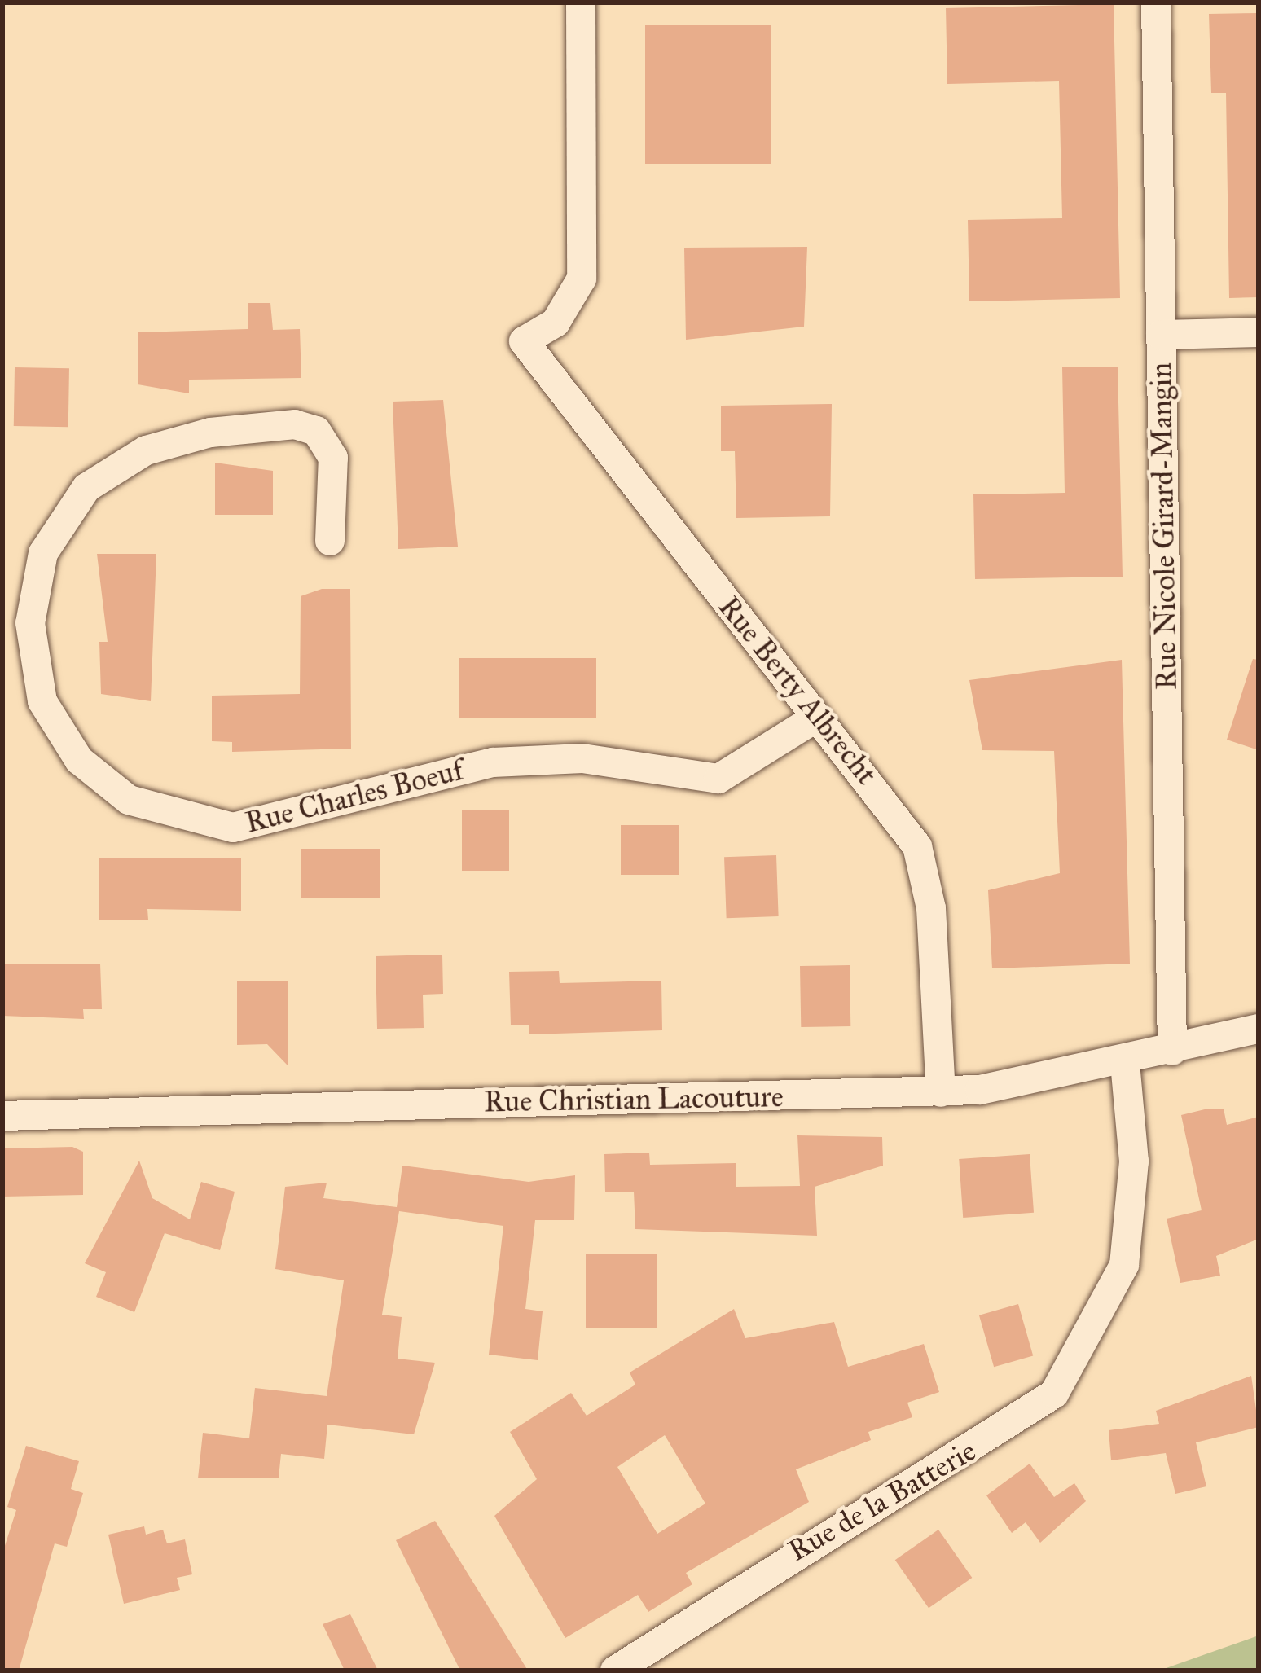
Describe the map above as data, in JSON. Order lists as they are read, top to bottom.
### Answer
{
  "streets": {
    "street": [
      "Rue Nicole Girard-Mangin",
      "Rue Berty Albrecht",
      "Rue Charles Boeuf",
      "Rue Christian Lacouture",
      "Rue de la Batterie"
    ]
  },
  "crossings": [
    ["Rue Nicole Girard-Mangin", "Rue Christian Lacouture"],
    ["Rue Berty Albrecht", "Rue Charles Boeuf"],
    ["Rue Berty Albrecht", "Rue Christian Lacouture"],
    ["Rue Christian Lacouture", "Rue de la Batterie"]
  ]
}
